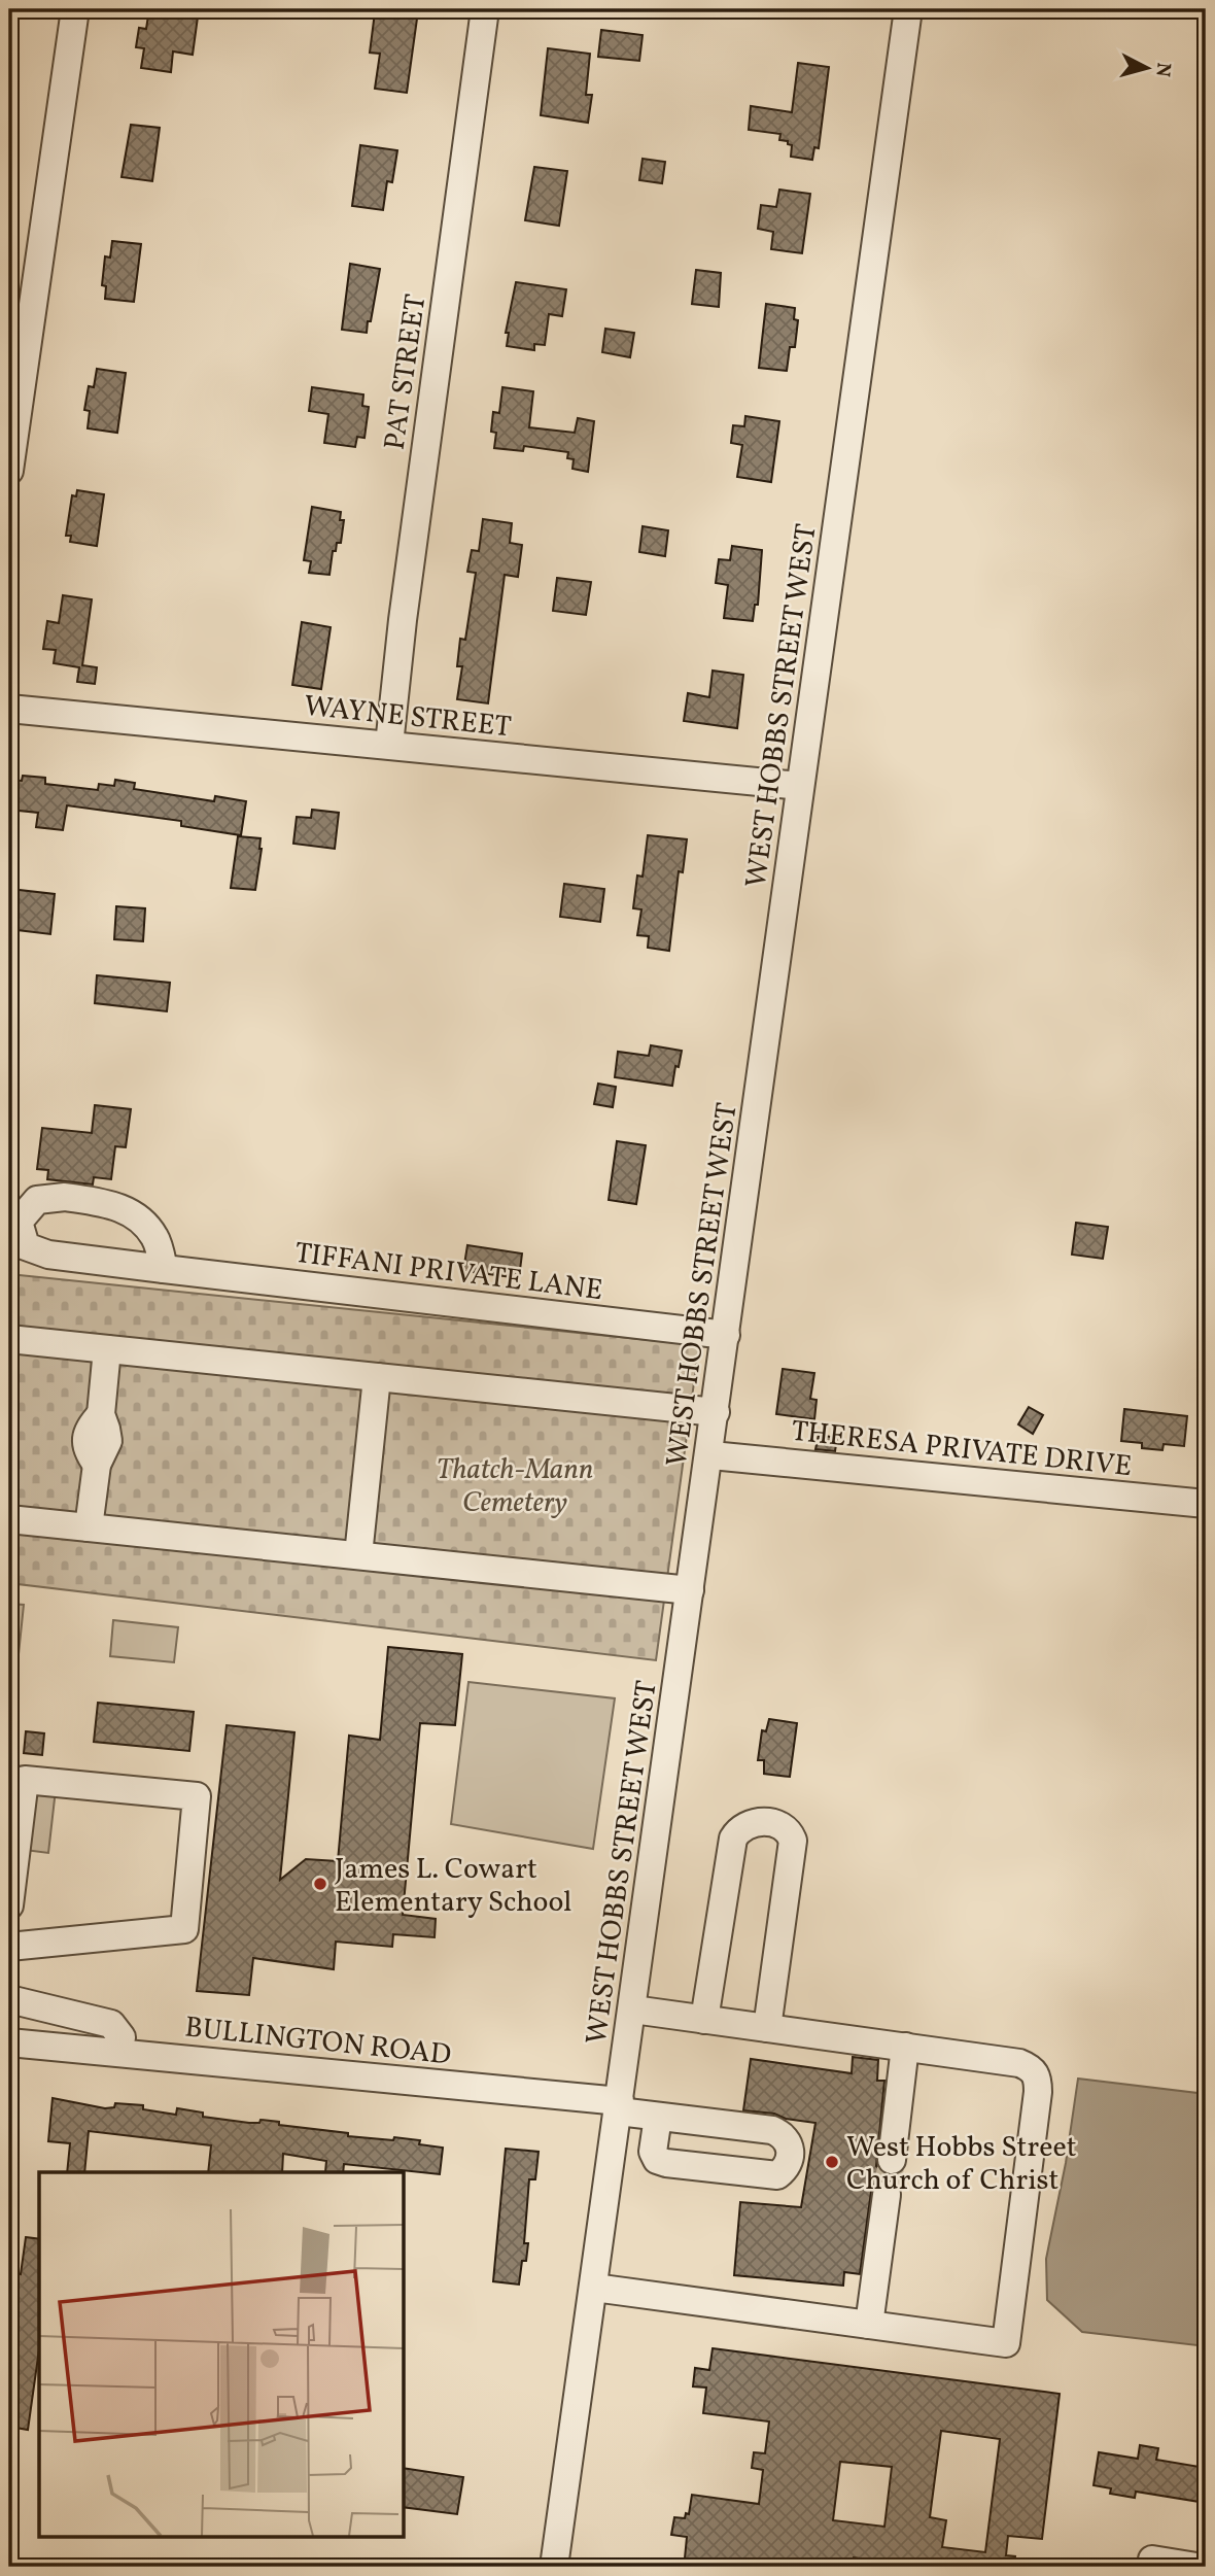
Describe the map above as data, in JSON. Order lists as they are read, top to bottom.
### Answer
{
  "streets": {
    "street": [
      "PAT STREET",
      "WEST HOBBS STREET WEST",
      "WAYNE STREET",
      "TIFFANI PRIVATE LANE",
      "THERESA PRIVATE DRIVE",
      "BULLINGTON ROAD"
    ]
  },
  "crossings": [
    ["PAT STREET", "WAYNE STREET"],
    ["WEST HOBBS STREET WEST", "WAYNE STREET"],
    ["WEST HOBBS STREET WEST", "TIFFANI PRIVATE LANE"],
    ["WEST HOBBS STREET WEST", "THERESA PRIVATE DRIVE"],
    ["WEST HOBBS STREET WEST", "BULLINGTON ROAD"]
  ],
  "parks": ["Thatch-Mann Cemetery"],
  "places": ["James L. Cowart Elementary School", "West Hobbs Street Church of Christ"],
  "north": "right"
}
